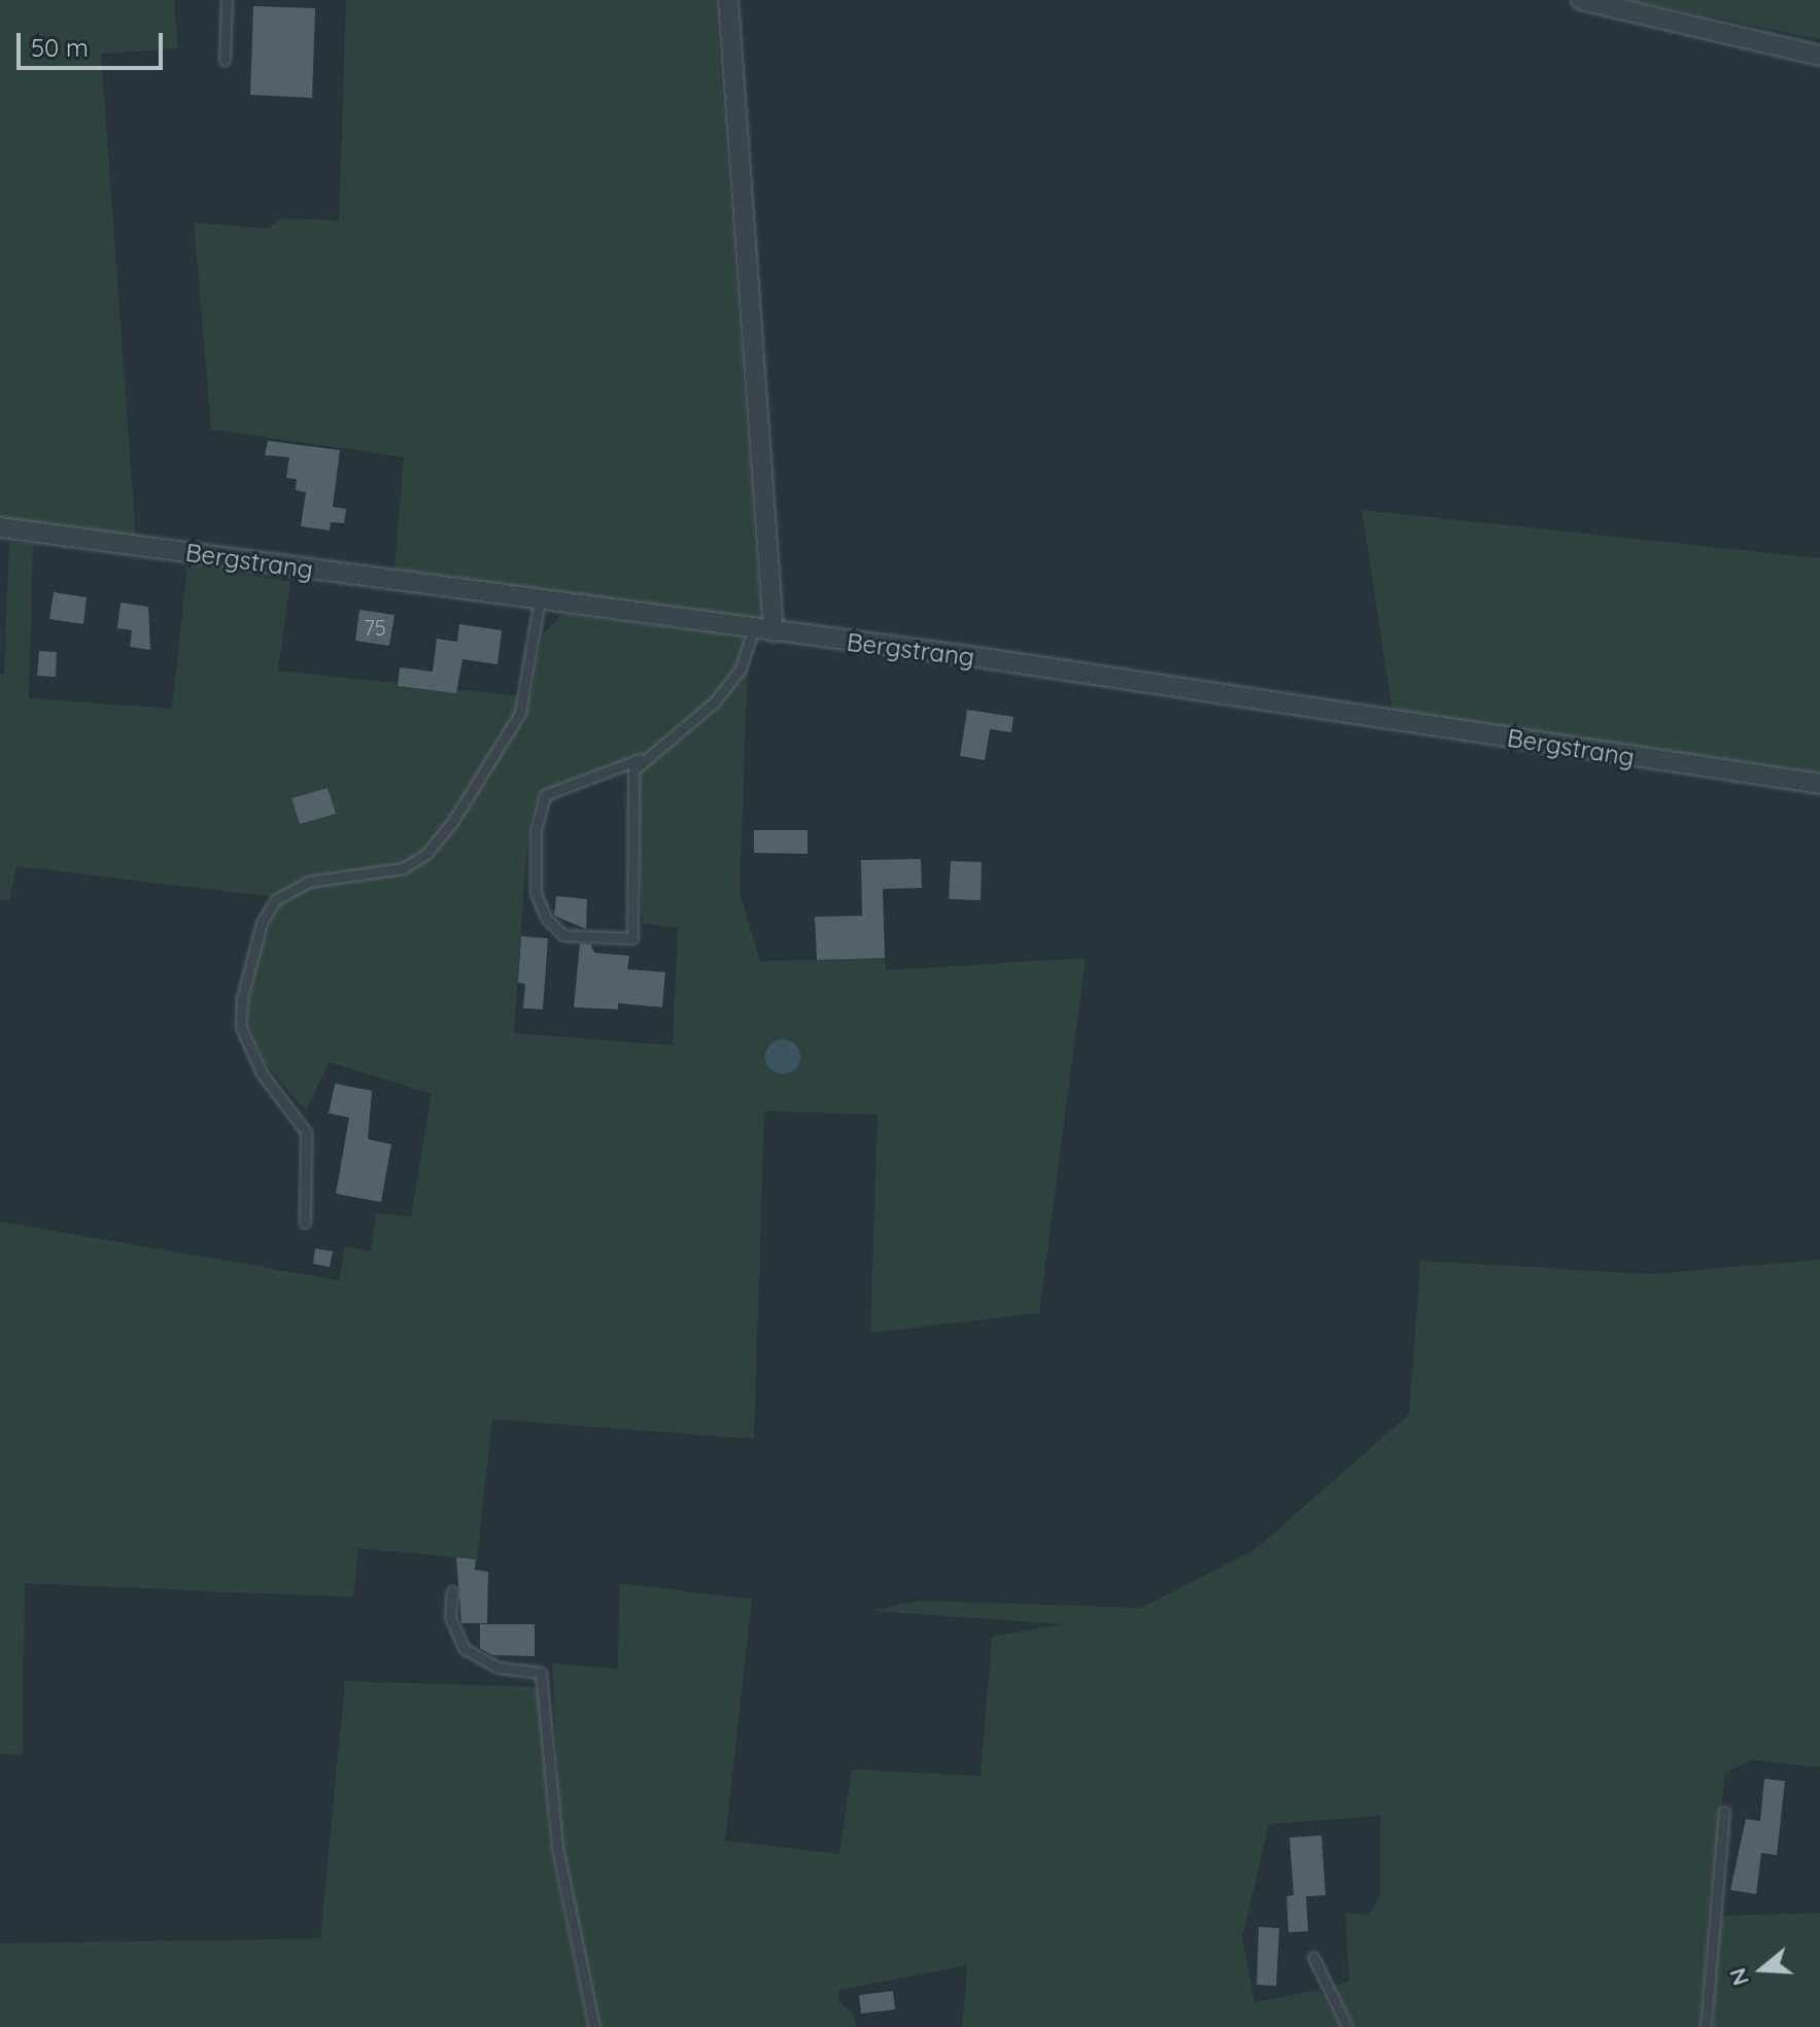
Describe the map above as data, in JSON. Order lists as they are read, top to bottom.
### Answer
{
  "streets": {
    "street": ["Bergstrang"]
  },
  "house_numbers": ["75"],
  "scale_bar": "50 m",
  "north": "left"
}
